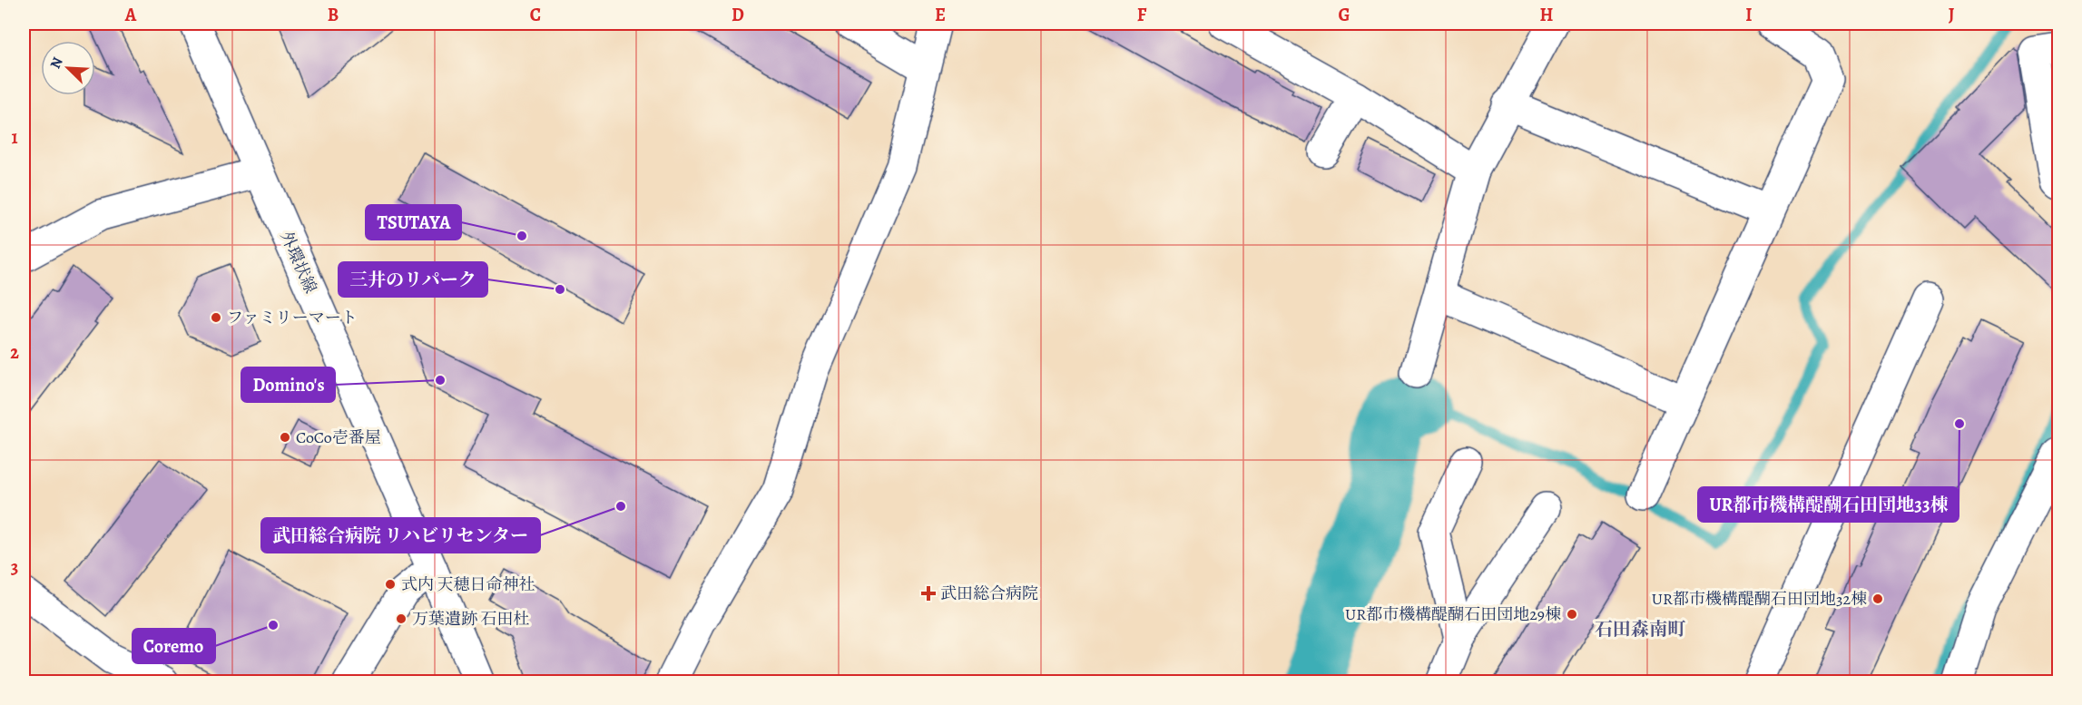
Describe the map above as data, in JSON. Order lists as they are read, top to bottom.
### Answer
{
  "streets": {
    "street": ["外環状線"]
  },
  "districts": ["石田森南町"],
  "places": {
    "other": [
      "TSUTAYA",
      "三井のリパーク",
      "ファミリーマート",
      "Domino's",
      "UR都市機構醍醐石田団地33棟",
      "CoCo壱番屋",
      "武田総合病院 リハビリセンター",
      "式内 天穂日命神社",
      "UR都市機構醍醐石田団地32棟",
      "UR都市機構醍醐石田団地29棟",
      "万葉遺跡 石田杜",
      "Coremo"
    ],
    "health": ["武田総合病院"]
  },
  "north": "top left",
  "grid": {
    "columns": [
      "A",
      "B",
      "C",
      "D",
      "E",
      "F",
      "G",
      "H",
      "I",
      "J"
    ],
    "rows": ["1", "2", "3"]
  }
}
